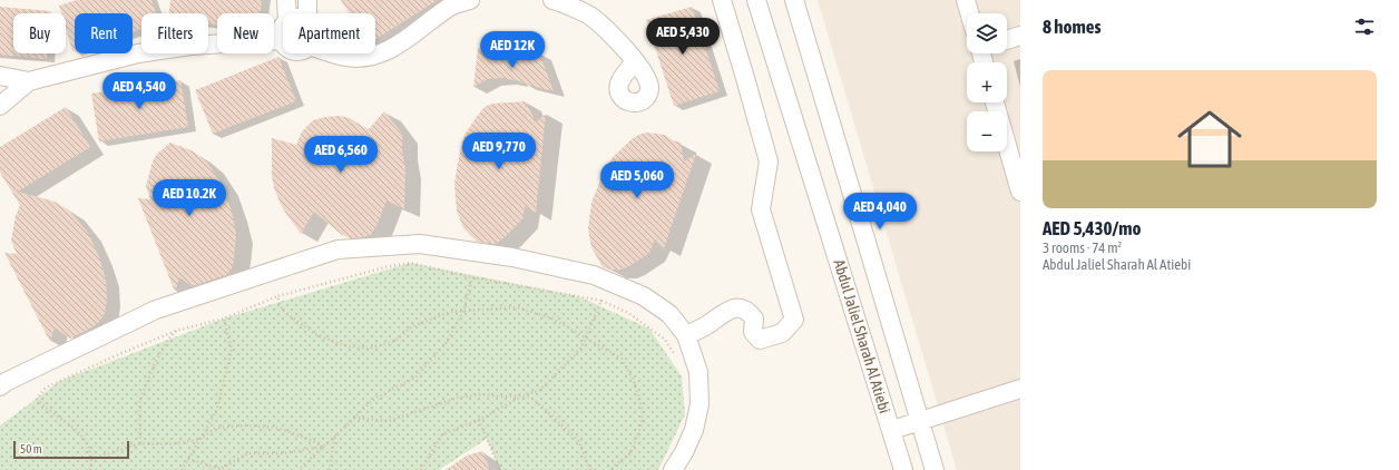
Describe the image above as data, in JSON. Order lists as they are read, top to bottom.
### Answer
{
  "streets": {
    "street": ["Abdul Jaliel Sharah Al Atiebi"]
  },
  "scale_bar": "50 m",
  "page": {
    "heading": "8 homes",
    "map_buttons": ["+", "−"],
    "chip": [
      "Buy",
      "Rent",
      "Filters",
      "New",
      "Apartment"
    ],
    "price": [
      "AED 5,430",
      "AED 12K",
      "AED 4,540",
      "AED 9,770",
      "AED 6,560",
      "AED 5,060",
      "AED 10.2K",
      "AED 4,040"
    ],
    "list": [
      {
        "name": "AED 5,430/mo",
        "note": "3 rooms · 74 m² · Abdul Jaliel Sharah Al Atiebi"
      }
    ],
    "scale": "50 m"
  }
}
